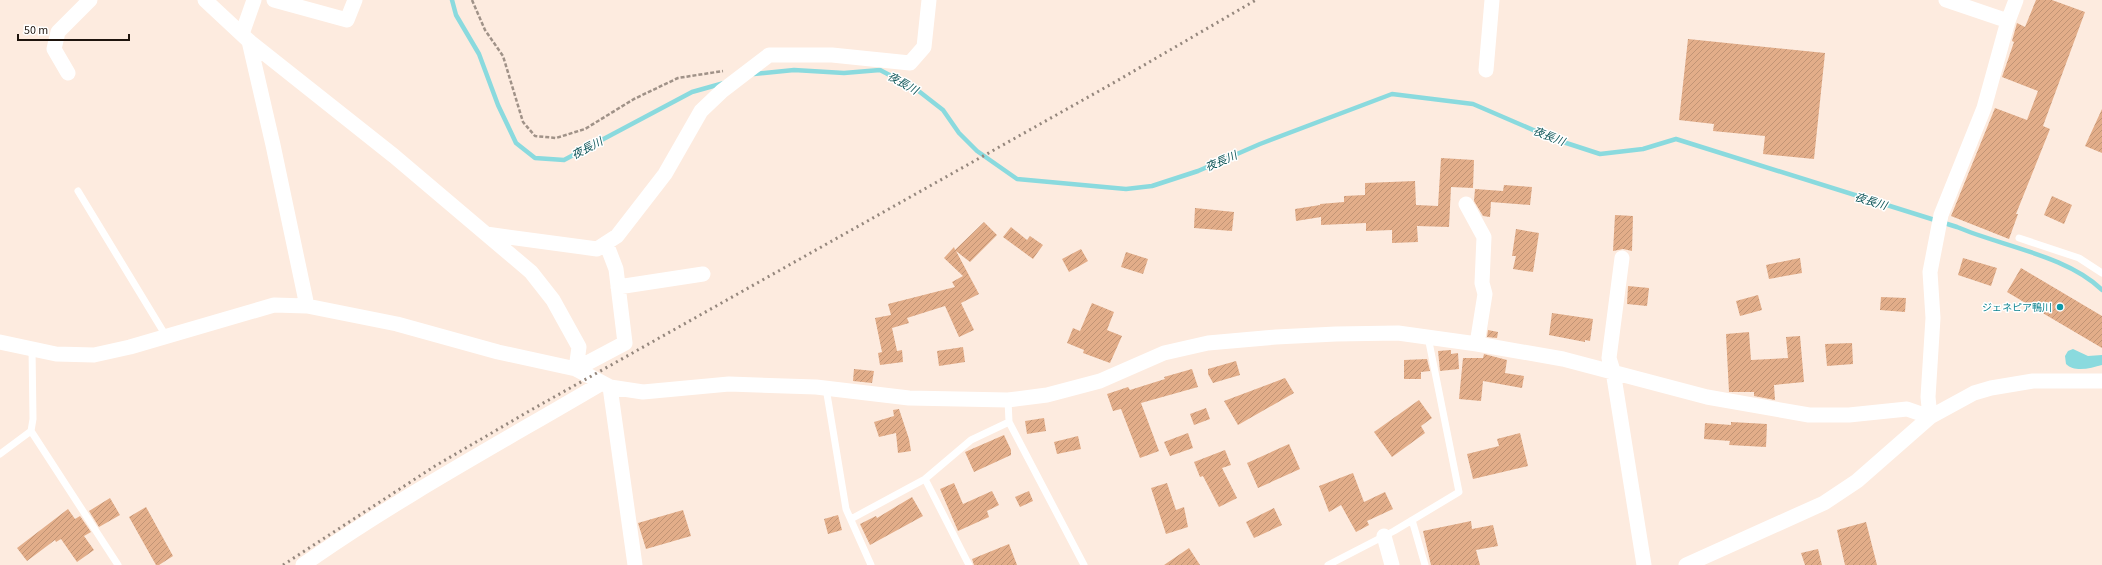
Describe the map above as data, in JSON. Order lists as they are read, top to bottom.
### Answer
{
  "water": ["夜長川"],
  "places": ["ジェネピア鴨川"],
  "scale_bar": "50 m"
}
